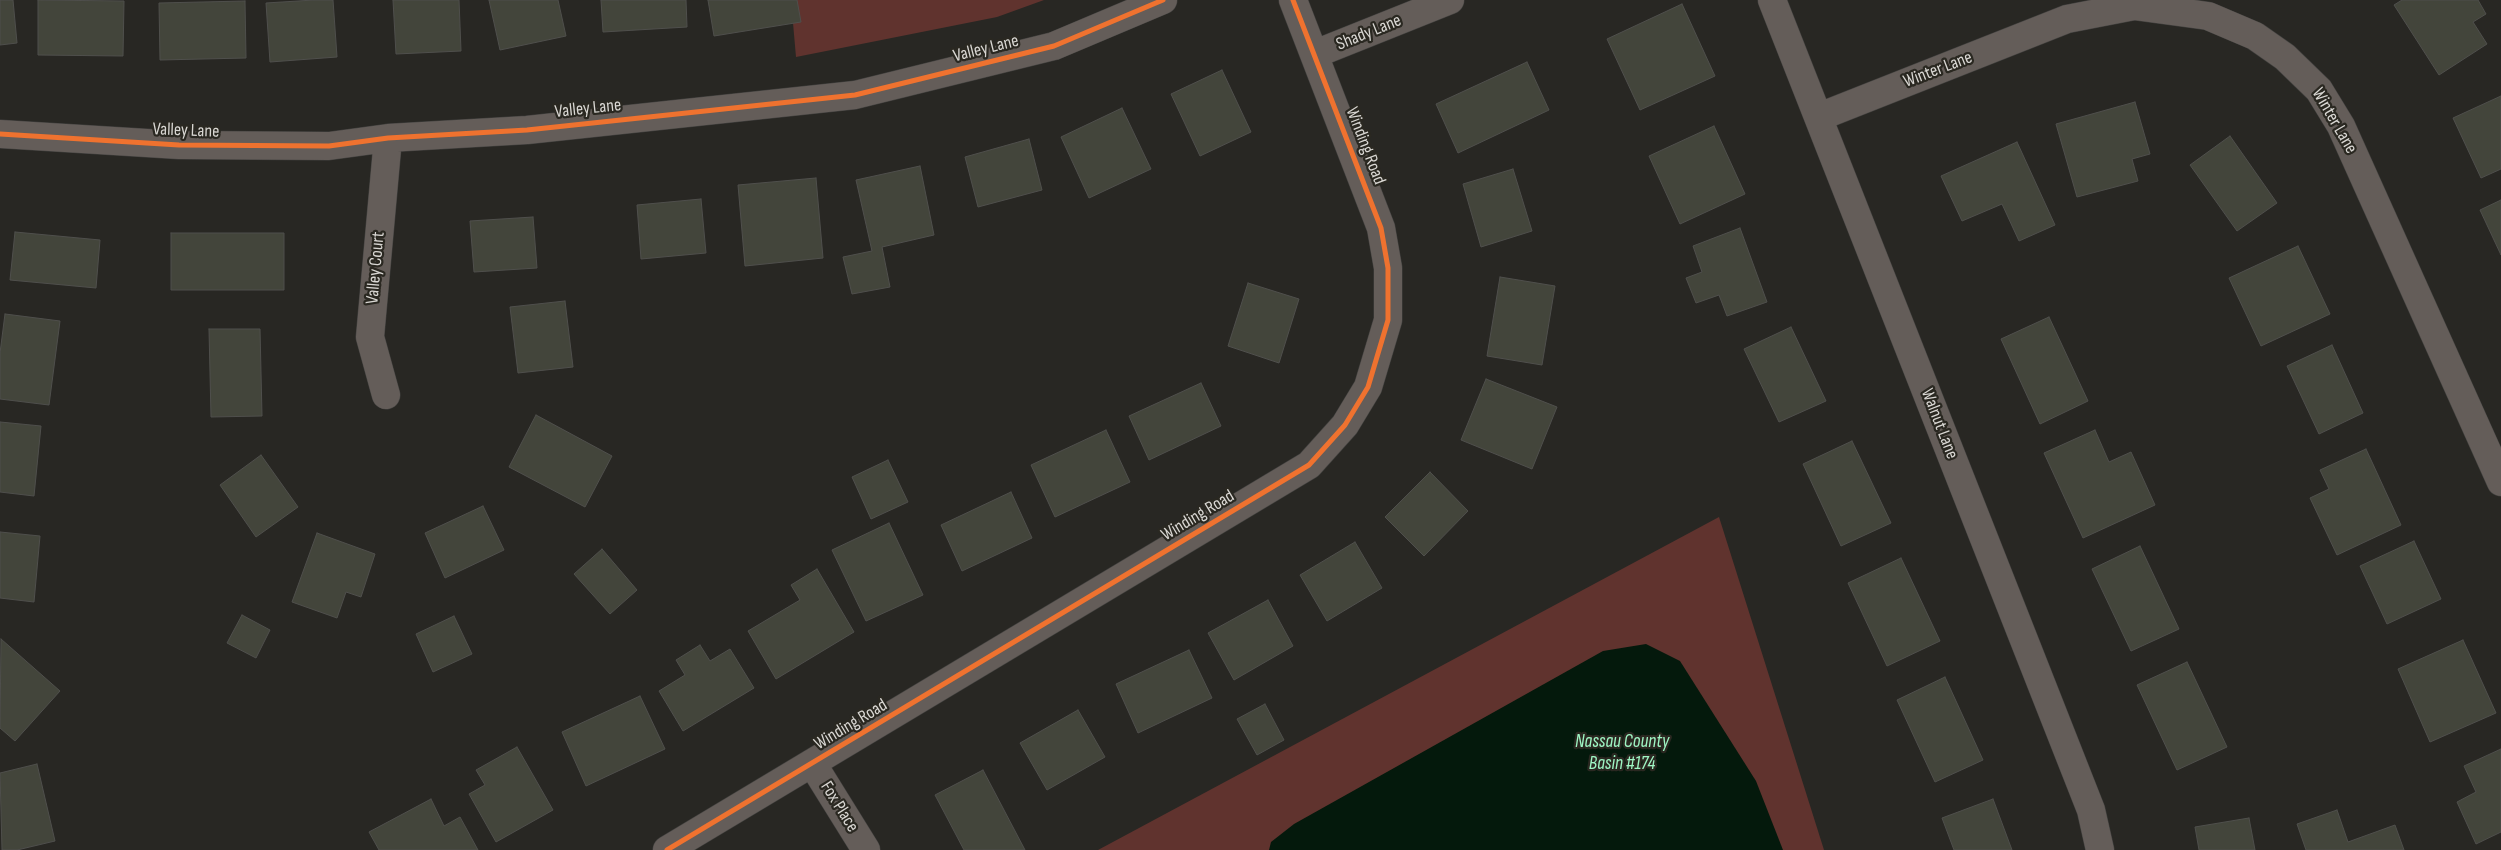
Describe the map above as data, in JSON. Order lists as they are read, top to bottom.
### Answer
{
  "streets": {
    "street": [
      "Shady Lane",
      "Valley Lane",
      "Winter Lane",
      "Winding Road",
      "Valley Court",
      "Walnut Lane",
      "Fox Place"
    ]
  },
  "crossings": [
    ["Shady Lane", "Winding Road"],
    ["Valley Lane", "Valley Court"],
    ["Winter Lane", "Walnut Lane"],
    ["Winding Road", "Fox Place"]
  ],
  "water": ["Nassau County Basin #174"]
}
